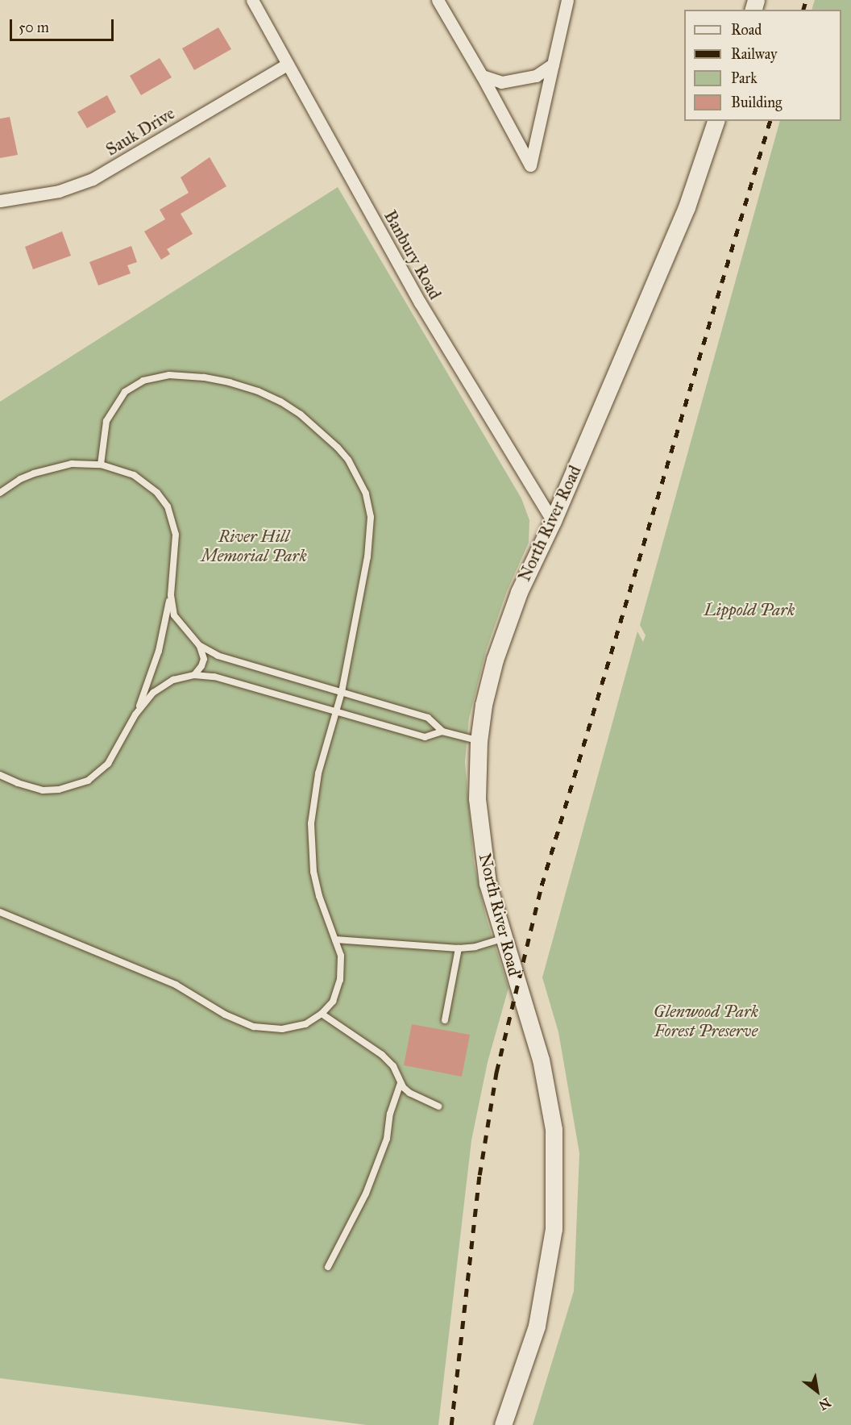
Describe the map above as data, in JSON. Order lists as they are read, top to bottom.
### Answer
{
  "streets": {
    "main road": ["North River Road"],
    "street": ["Sauk Drive", "Banbury Road"]
  },
  "crossings": [
    ["Sauk Drive", "Banbury Road"],
    ["Banbury Road", "North River Road"]
  ],
  "parks": ["River Hill Memorial Park", "Lippold Park", "Glenwood Park Forest Preserve"],
  "legend": [
    "Road",
    "Railway",
    "Park",
    "Building"
  ],
  "scale_bar": "50 m",
  "north": "bottom right"
}
